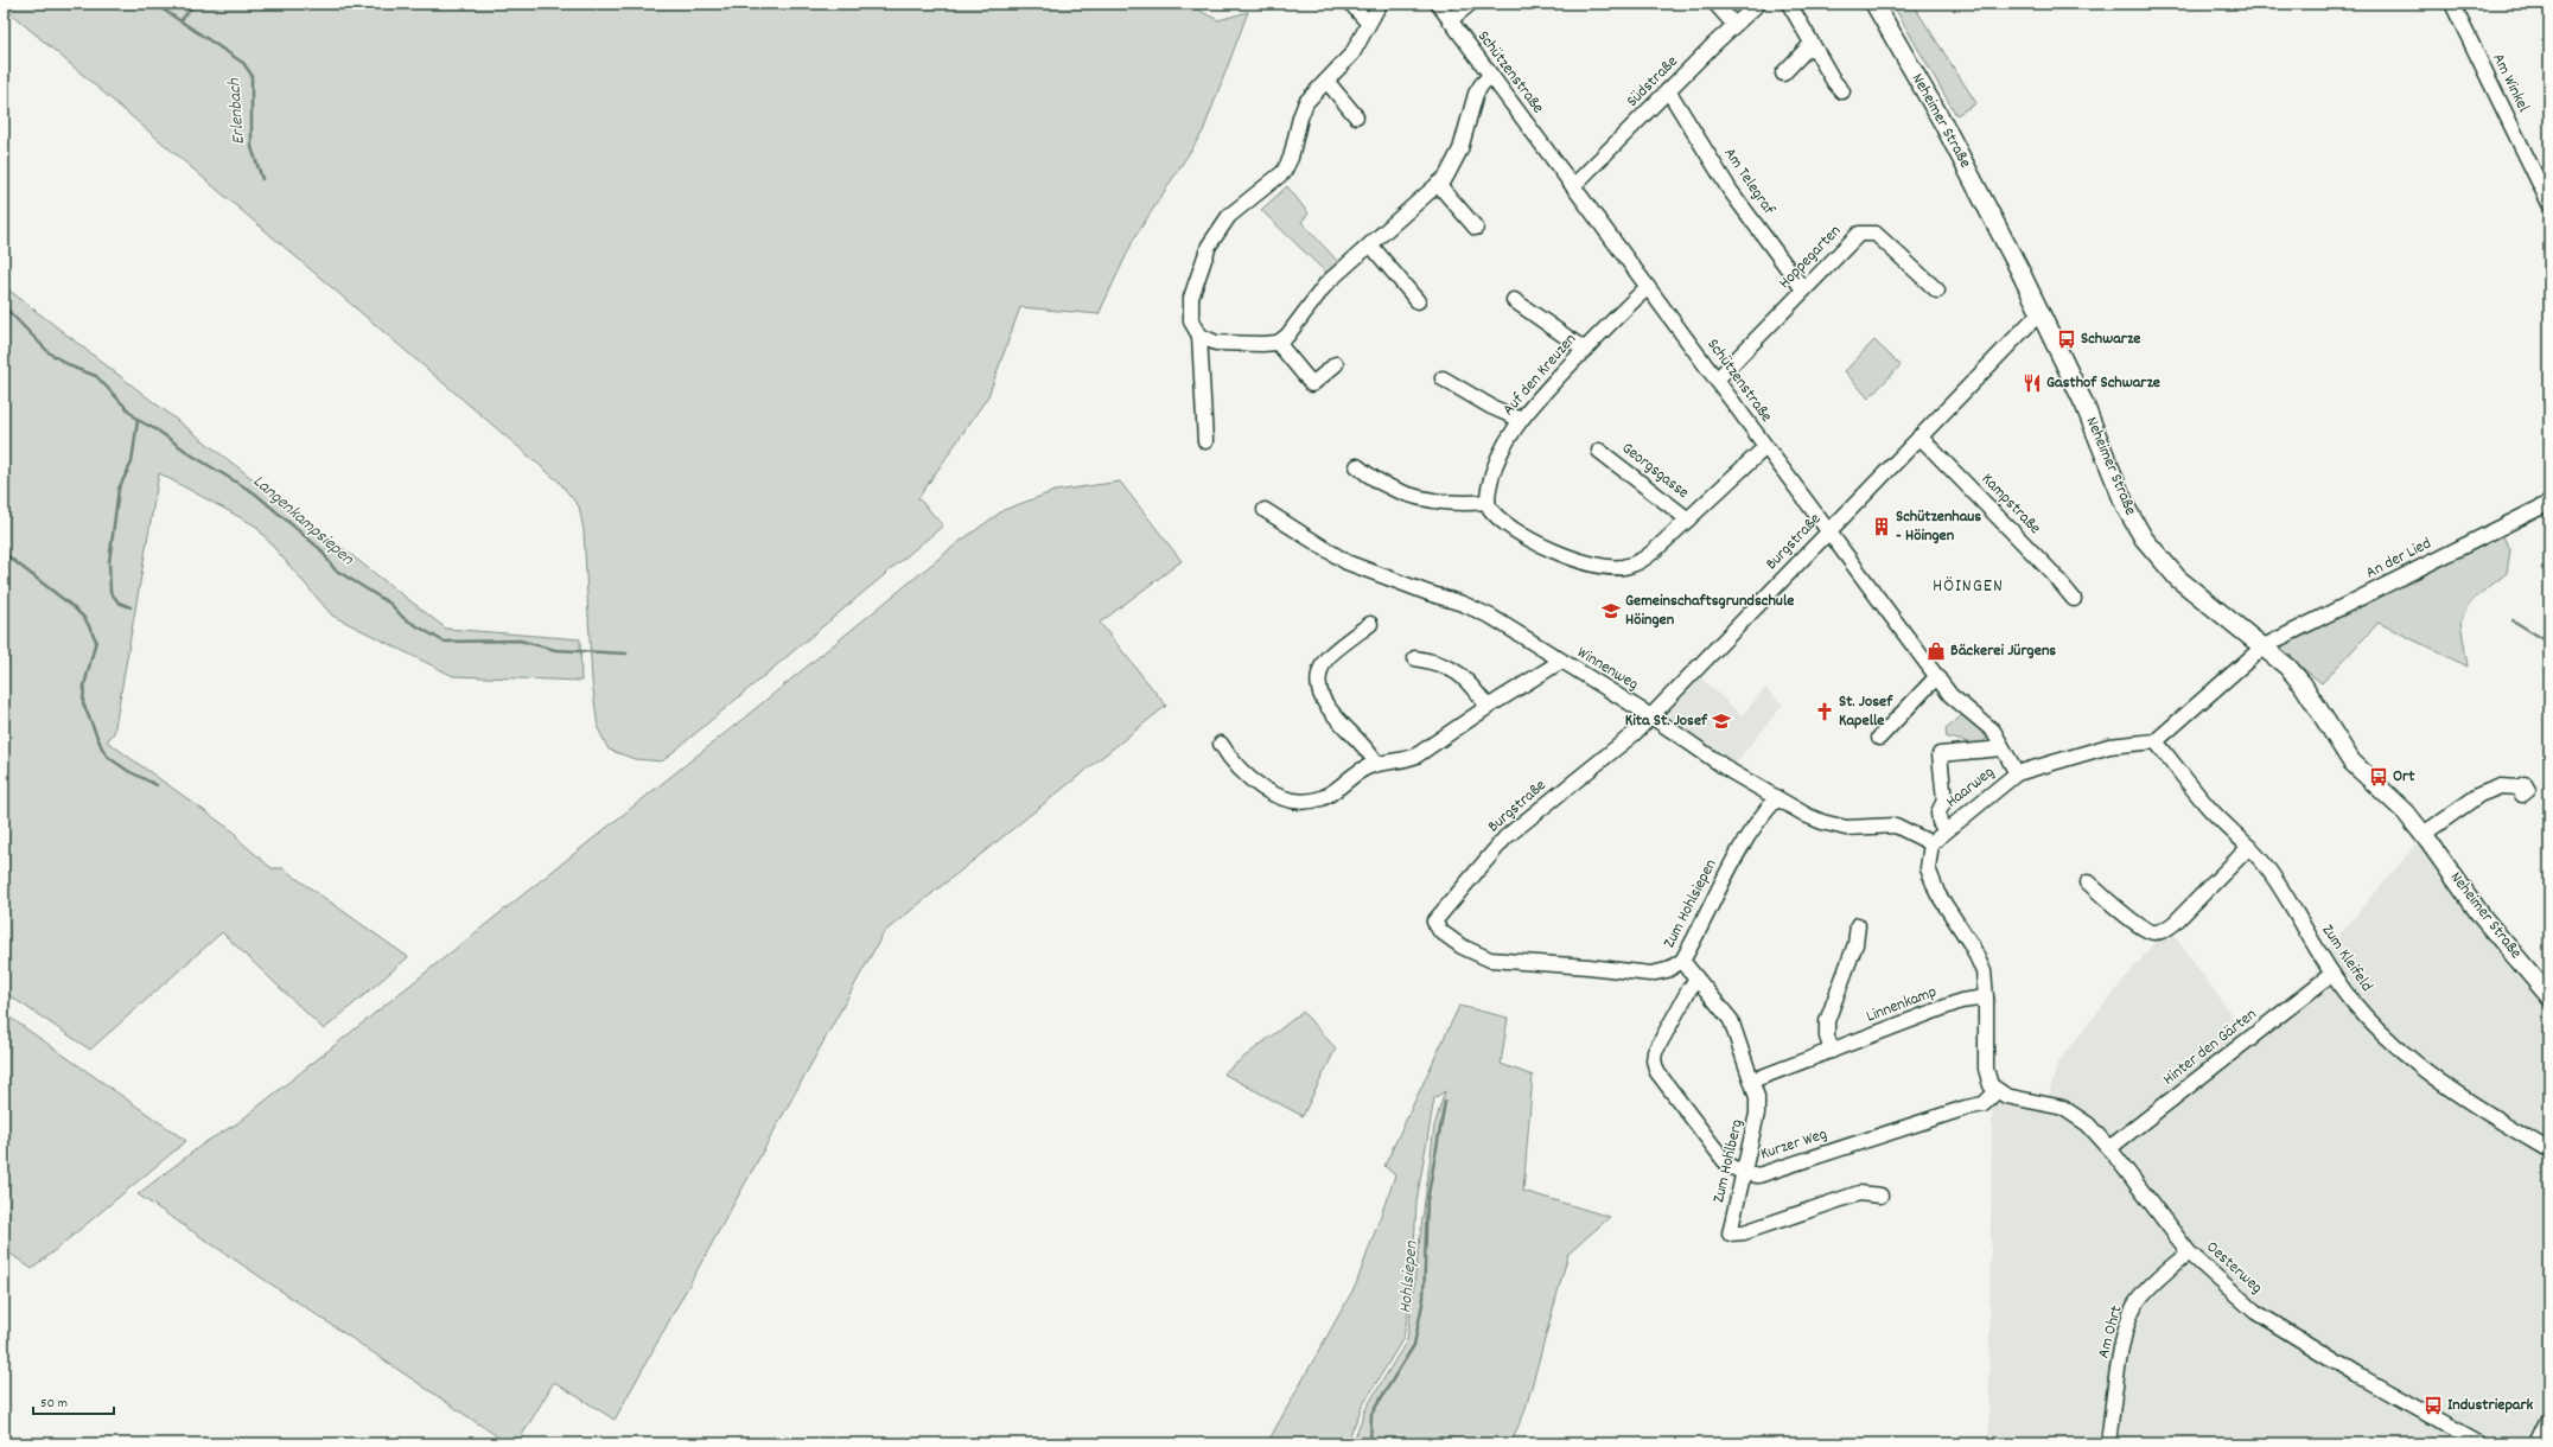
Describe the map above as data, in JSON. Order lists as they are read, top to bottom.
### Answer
{
  "streets": {
    "main road": ["Neheimer Straße"],
    "street": [
      "Schützenstraße",
      "Südstraße",
      "Am Winkel",
      "Am Telegraf",
      "Hoppegarten",
      "Auf den Kreuzen",
      "Georgsgasse",
      "Kampstraße",
      "Burgstraße",
      "An der Lied",
      "Winnenweg",
      "Haarweg",
      "Zum Hohlsiepen",
      "Zum Kleifeld",
      "Linnenkamp",
      "Hinter den Gärten",
      "Kurzer Weg",
      "Zum Hohlberg",
      "Oesterweg",
      "Am Ohrt"
    ]
  },
  "crossings": [
    ["Schützenstraße", "Südstraße"],
    ["Schützenstraße", "Hoppegarten"],
    ["Schützenstraße", "Auf den Kreuzen"],
    ["Schützenstraße", "Burgstraße"],
    ["Schützenstraße", "Haarweg"],
    ["Südstraße", "Am Telegraf"],
    ["Neheimer Straße", "Burgstraße"],
    ["Neheimer Straße", "An der Lied"],
    ["Am Telegraf", "Hoppegarten"],
    ["Kampstraße", "Burgstraße"],
    ["Burgstraße", "Winnenweg"],
    ["Burgstraße", "Zum Hohlsiepen"],
    ["Winnenweg", "Haarweg"],
    ["Winnenweg", "Zum Hohlsiepen"],
    ["Haarweg", "Zum Kleifeld"],
    ["Zum Hohlsiepen", "Zum Hohlberg"],
    ["Zum Kleifeld", "Hinter den Gärten"],
    ["Linnenkamp", "Zum Hohlberg"],
    ["Hinter den Gärten", "Oesterweg"],
    ["Kurzer Weg", "Zum Hohlberg"],
    ["Kurzer Weg", "Oesterweg"],
    ["Oesterweg", "Am Ohrt"]
  ],
  "districts": ["HÖINGEN"],
  "water": ["Erlenbach", "Langenkampsiepen", "Hohlsiepen"],
  "places": {
    "bus stop": ["Schwarze", "Ort", "Industriepark"],
    "restaurant": ["Gasthof Schwarze"],
    "building": ["Schützenhaus - Höingen"],
    "school or university": ["Gemeinschaftsgrundschule Höingen", "Kita St. Josef"],
    "shop": ["Bäckerei Jürgens"],
    "church": ["St. Josef Kapelle"]
  },
  "scale_bar": "50 m"
}
